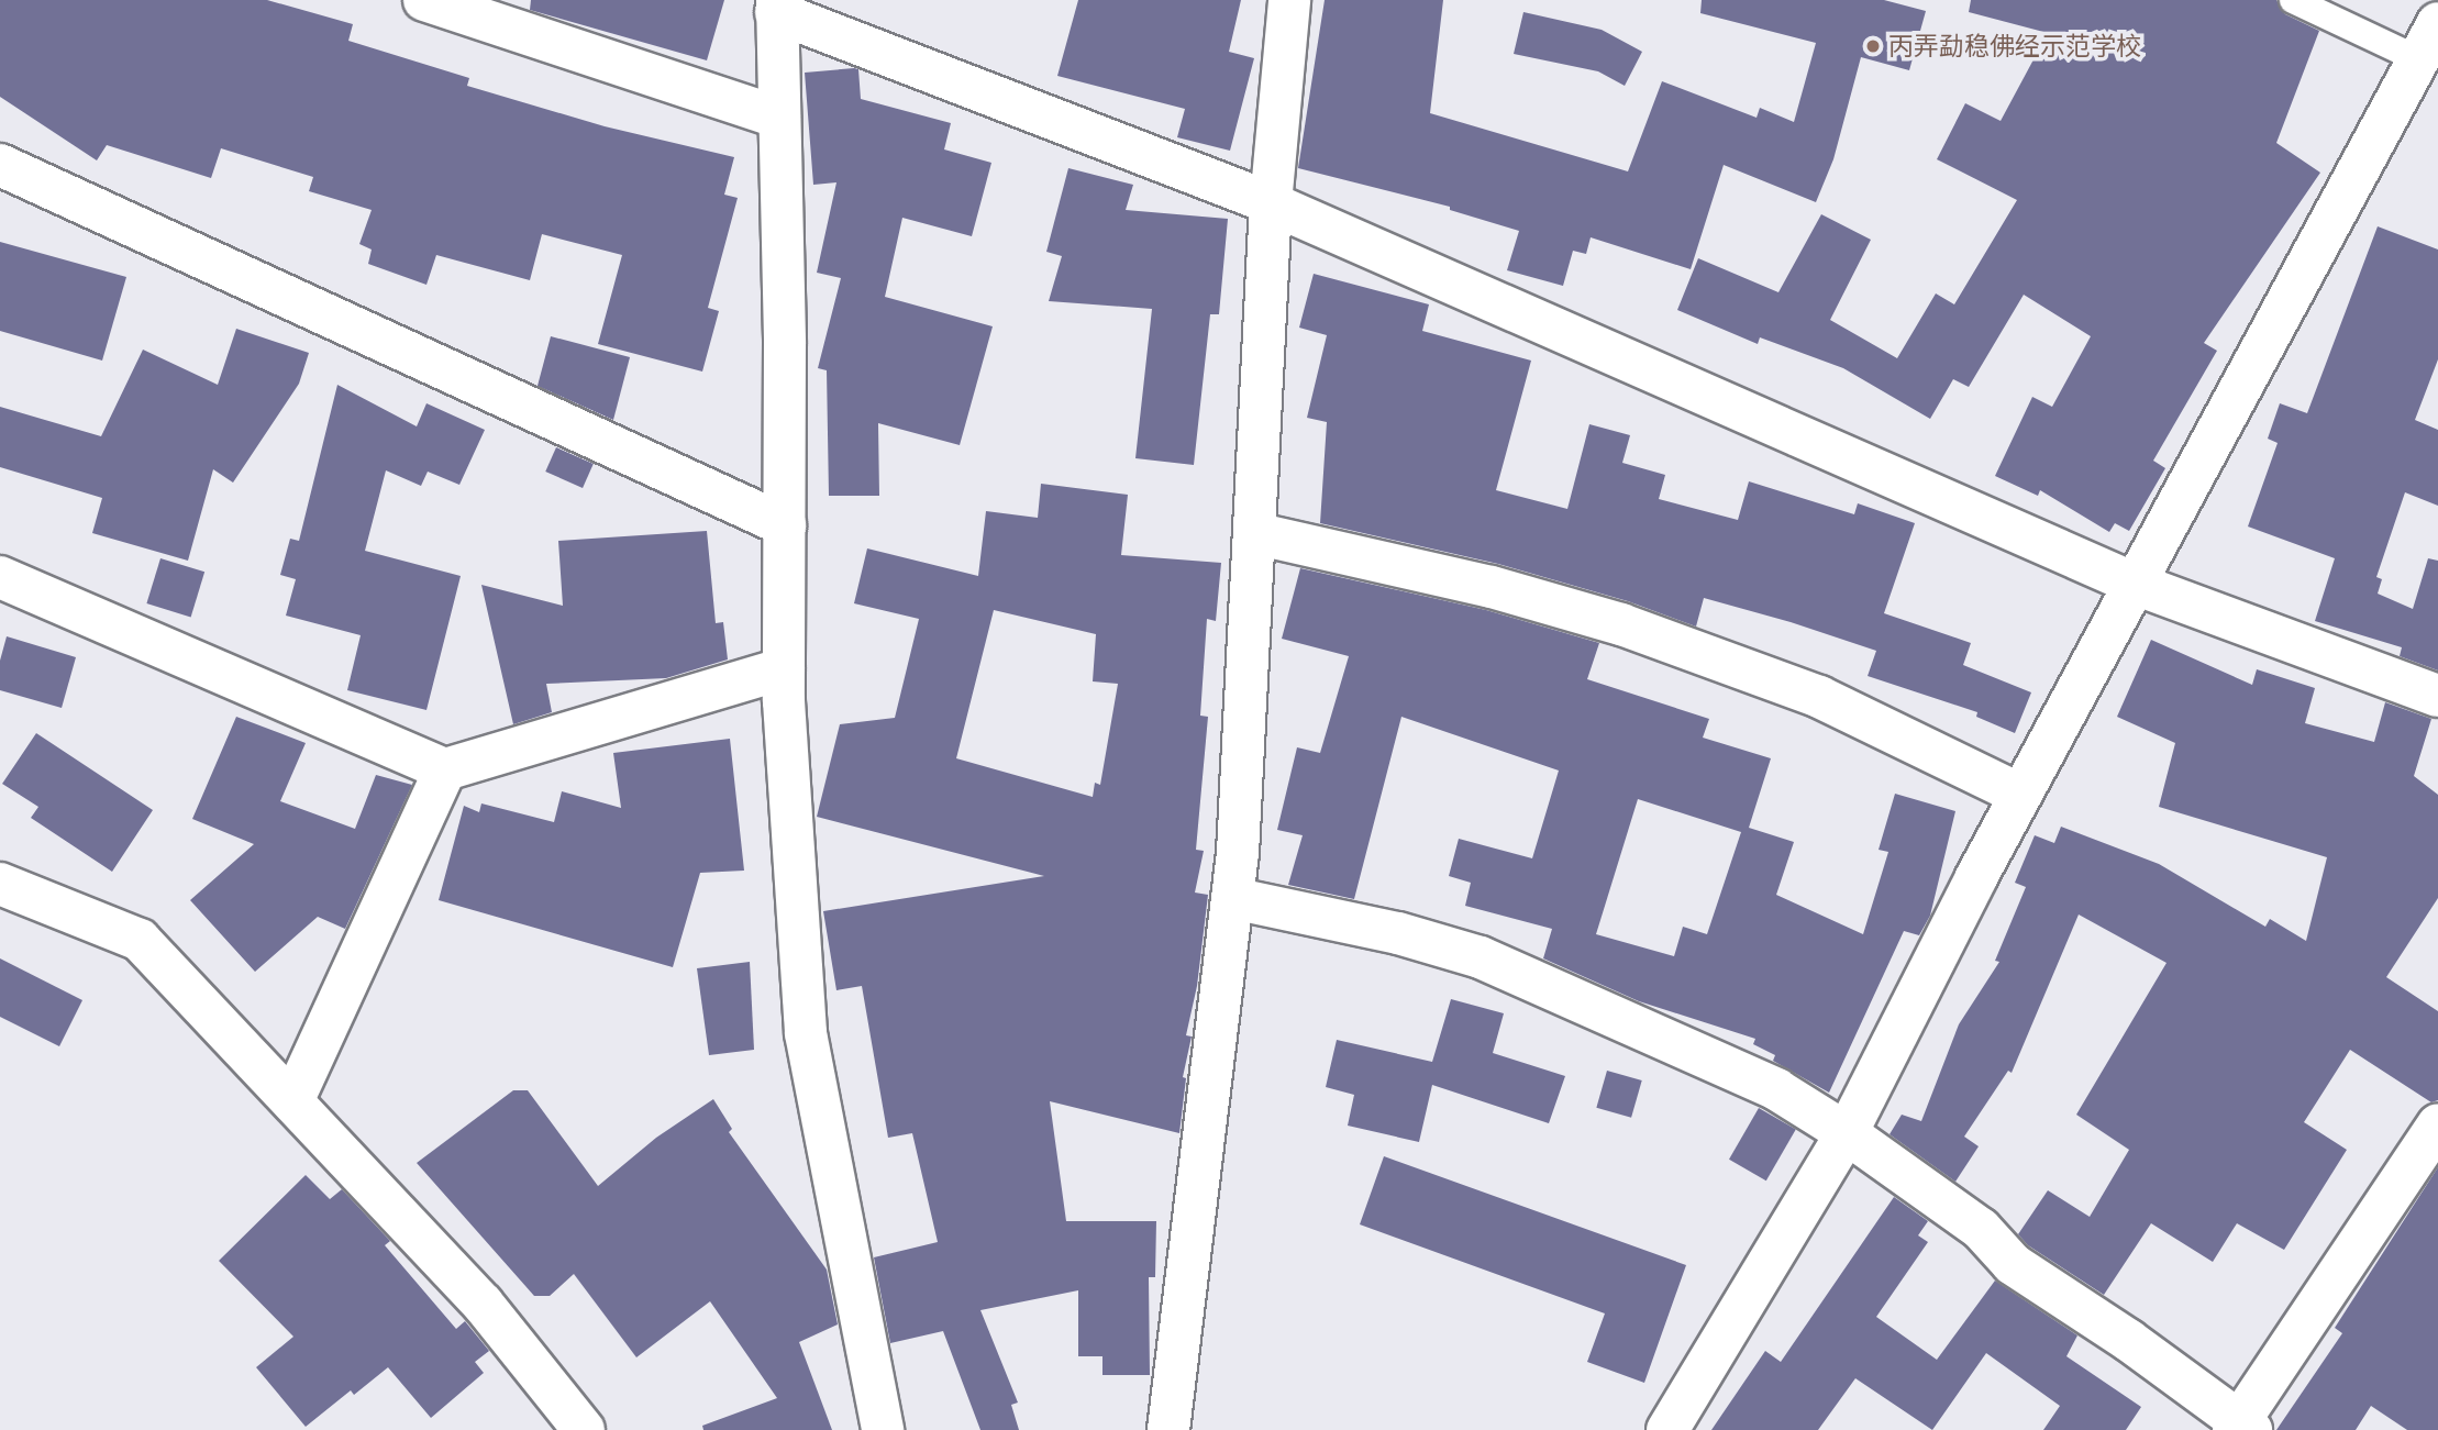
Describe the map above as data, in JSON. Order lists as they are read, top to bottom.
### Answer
{
  "places": ["丙弄勐稳佛经示范学校"]
}
